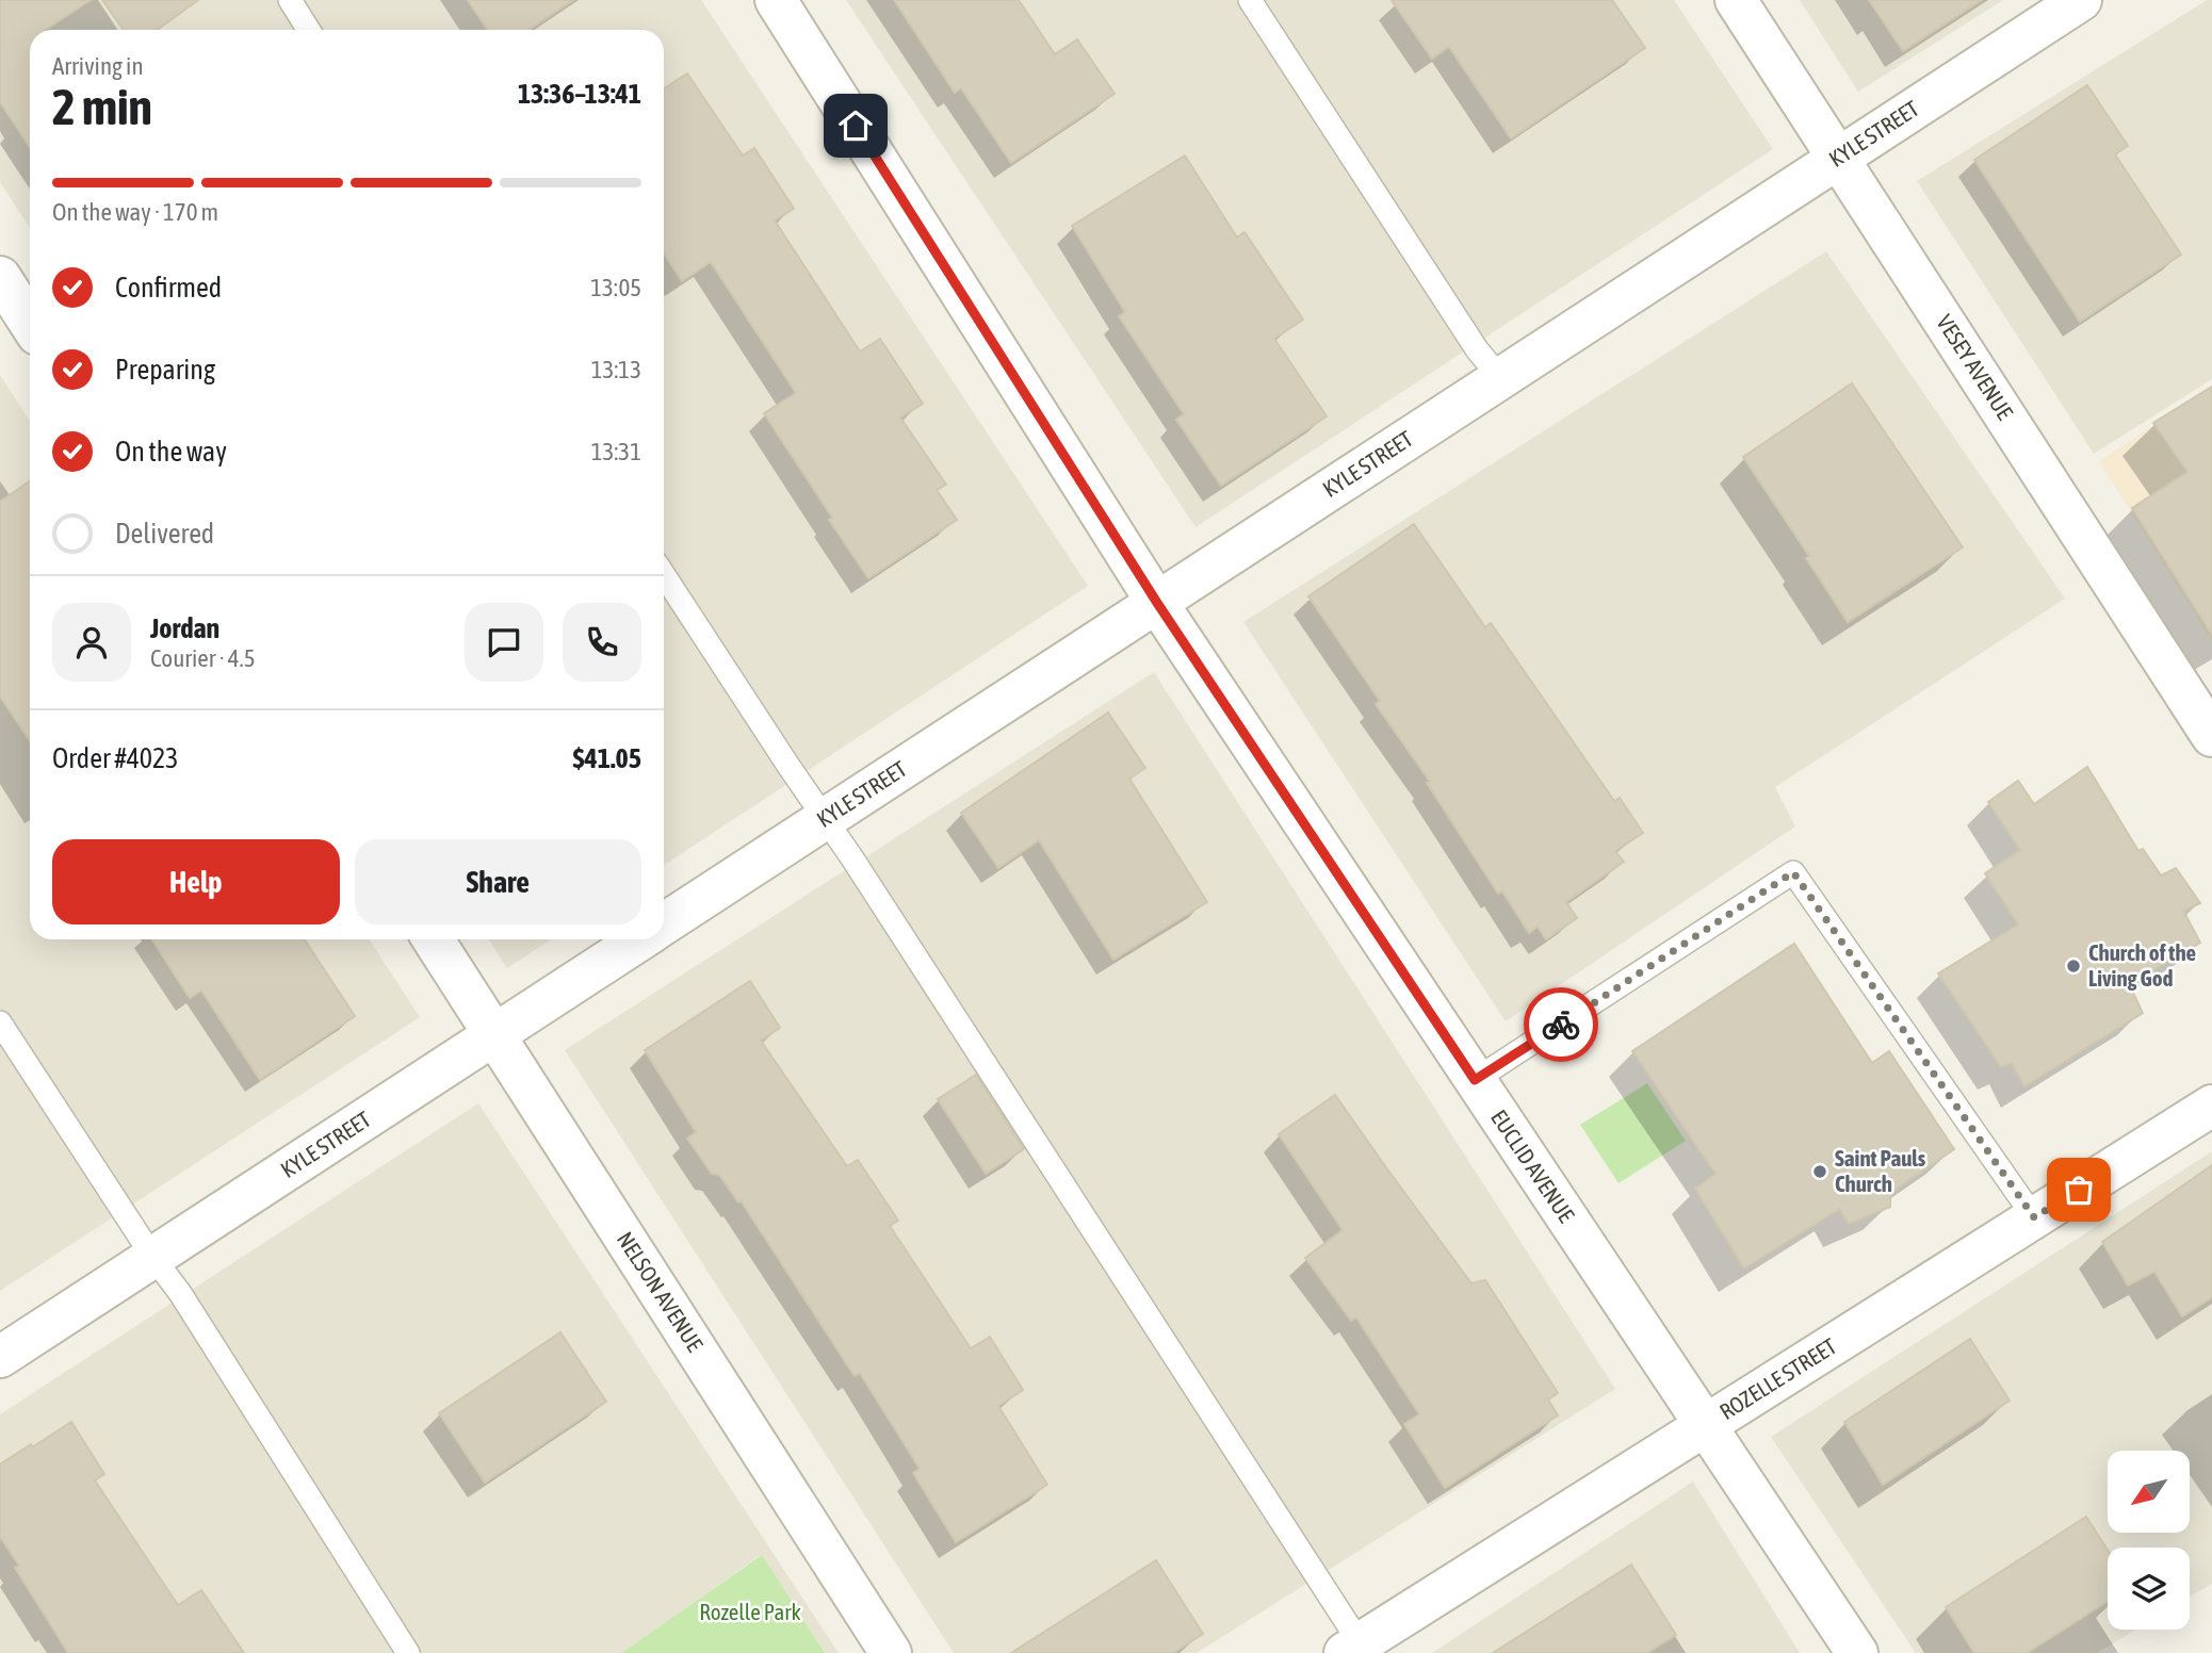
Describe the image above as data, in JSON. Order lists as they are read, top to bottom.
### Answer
{
  "streets": {
    "street": [
      "KYLE STREET",
      "VESEY AVENUE",
      "EUCLID AVENUE",
      "NELSON AVENUE",
      "ROZELLE STREET"
    ]
  },
  "crossings": [
    ["KYLE STREET", "VESEY AVENUE"],
    ["KYLE STREET", "EUCLID AVENUE"],
    ["KYLE STREET", "NELSON AVENUE"],
    ["EUCLID AVENUE", "ROZELLE STREET"]
  ],
  "parks": ["Rozelle Park"],
  "places": ["Church of the Living God", "Saint Pauls Church"],
  "north": "bottom left",
  "page": {
    "heading": ["2 min", "Arriving in", "13:36–13:41"],
    "panel": [
      "Jordan",
      "Courier · 4.5",
      "Order #4023",
      "$41.05"
    ],
    "bar": "On the way · 170 m",
    "list": [
      ["Confirmed", "13:05"],
      ["Preparing", "13:13"],
      ["On the way", "13:31"],
      "Delivered"
    ],
    "buttons": ["Help", "Share"]
  }
}
